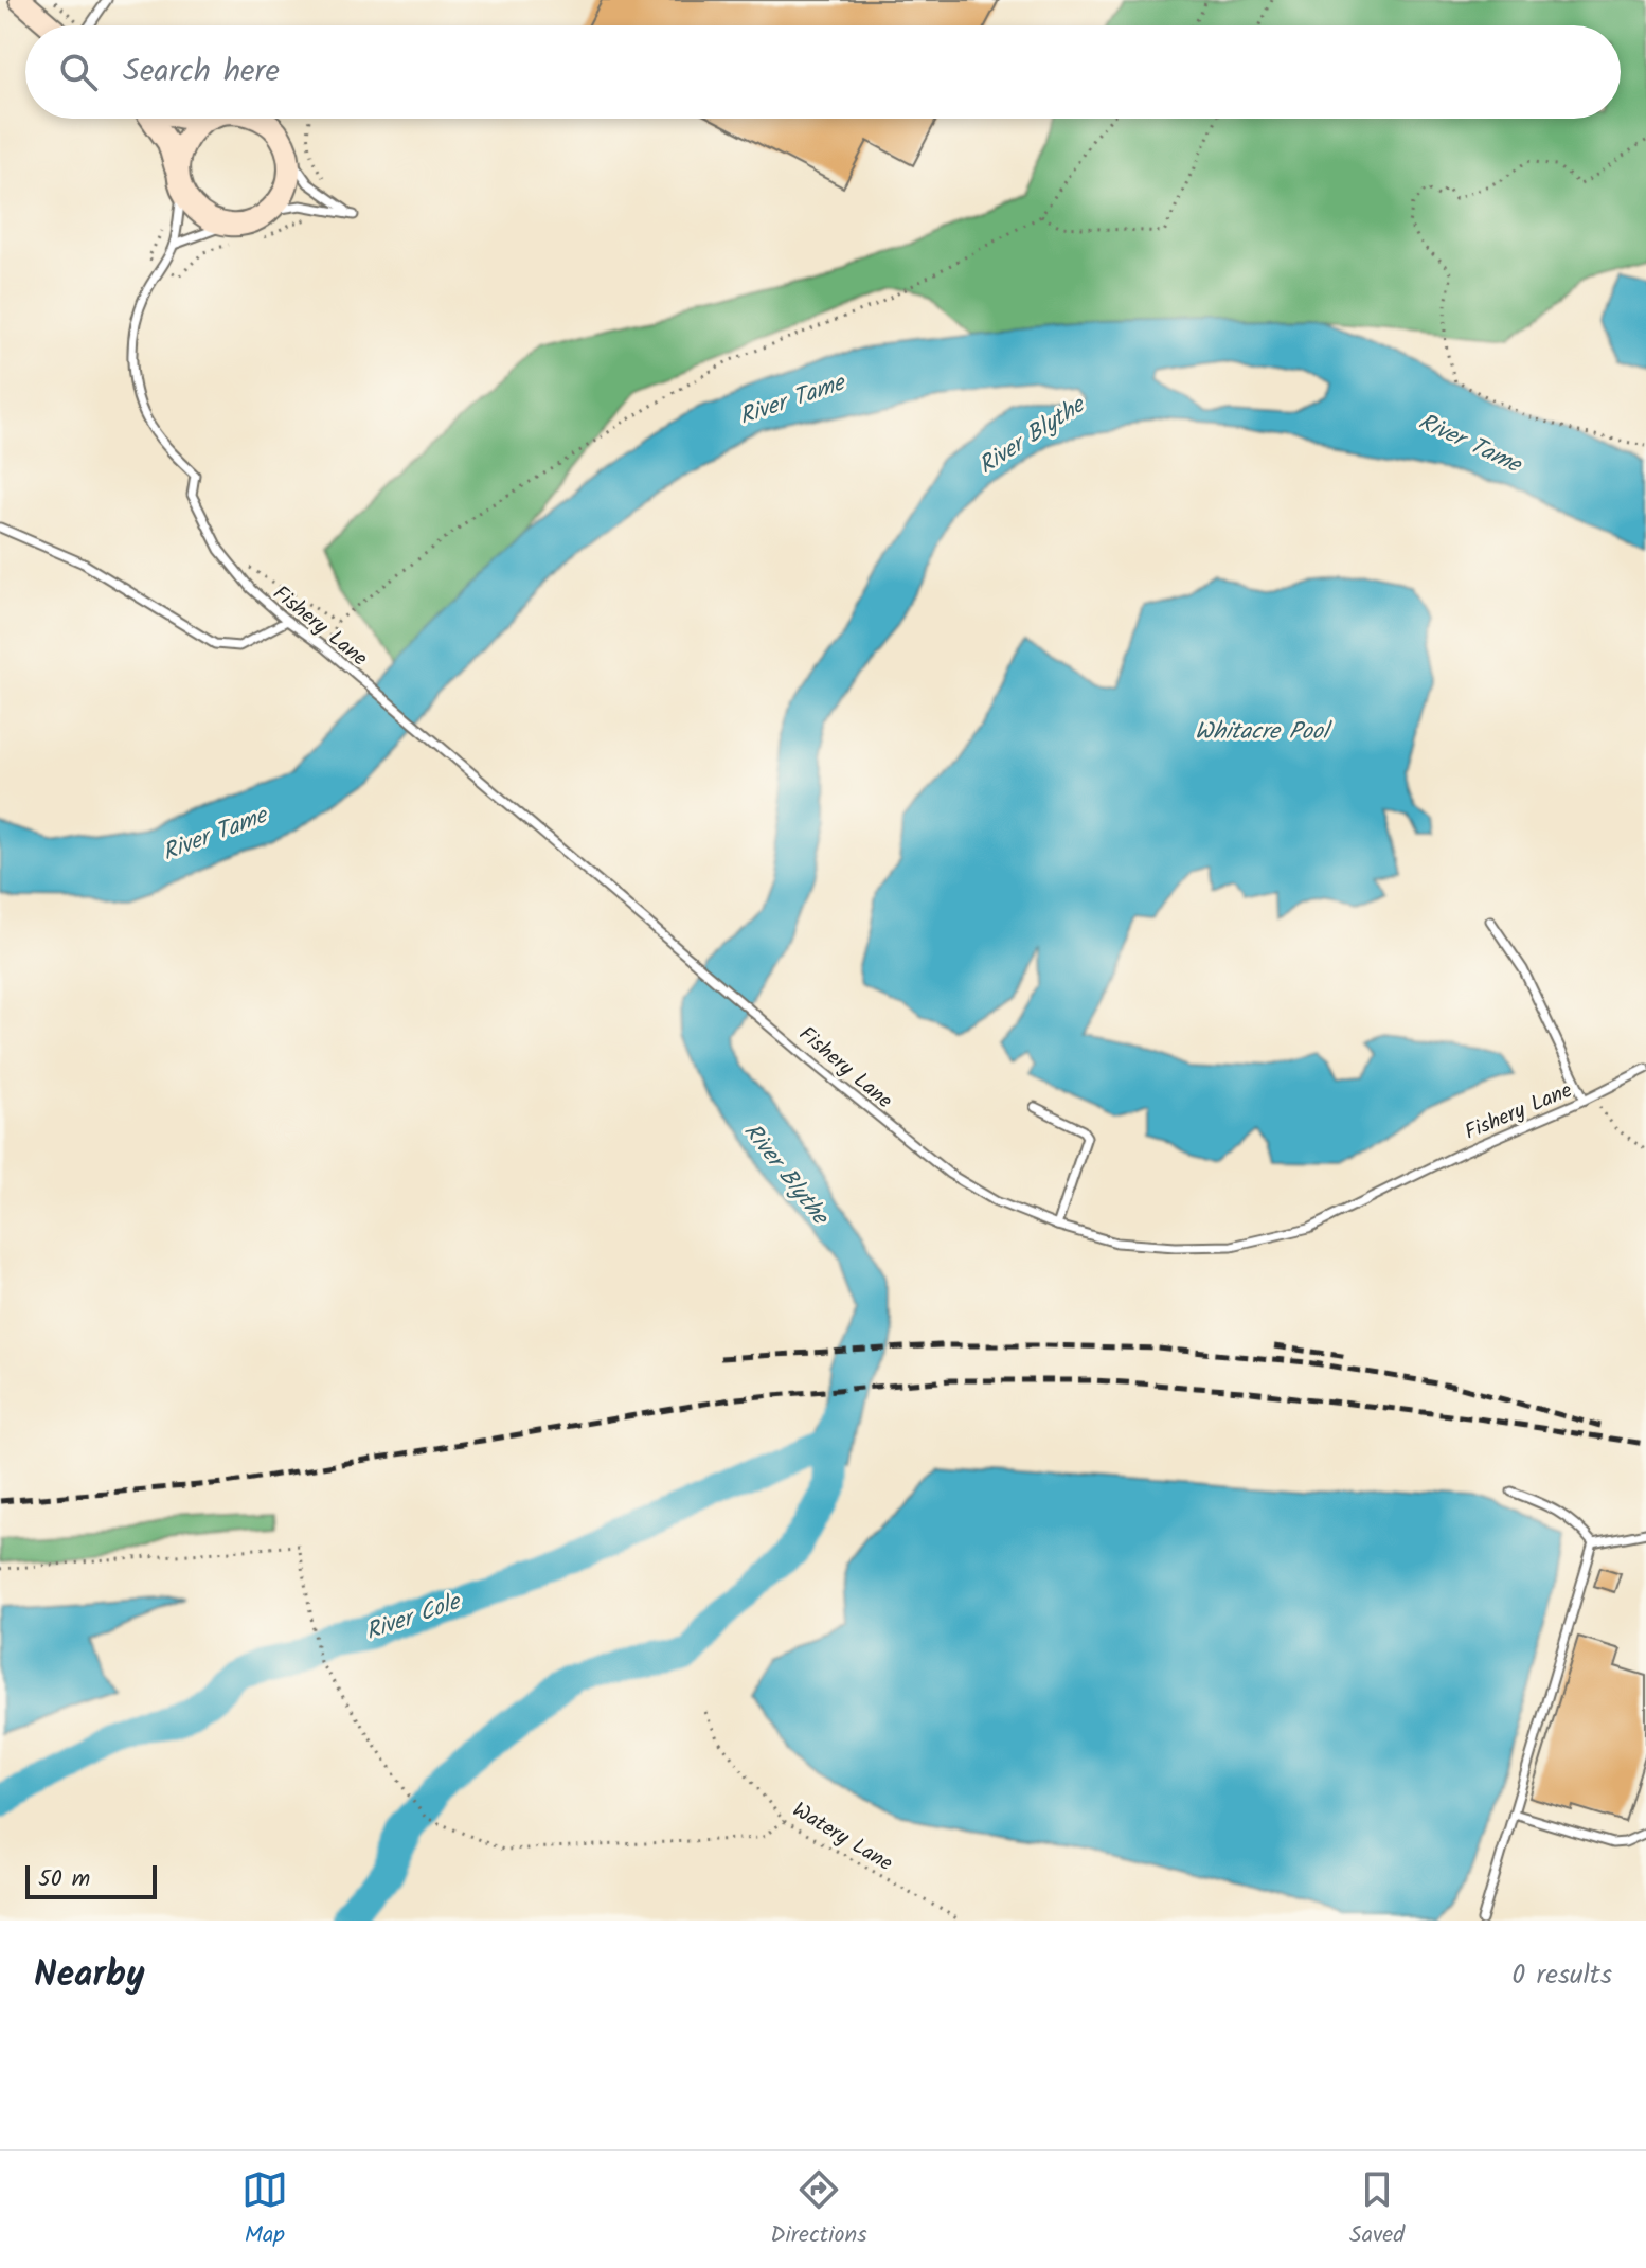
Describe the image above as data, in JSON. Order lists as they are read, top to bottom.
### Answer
{
  "streets": {
    "lane": ["Fishery Lane"],
    "path": ["Watery Lane"]
  },
  "water": [
    "River Tame",
    "River Blythe",
    "Whitacre Pool",
    "River Cole"
  ],
  "scale_bar": "50 m",
  "page": {
    "search": "Search here",
    "scale": "50 m",
    "heading": ["Nearby", "0 results"],
    "nav": ["Map", "Directions", "Saved"]
  }
}
